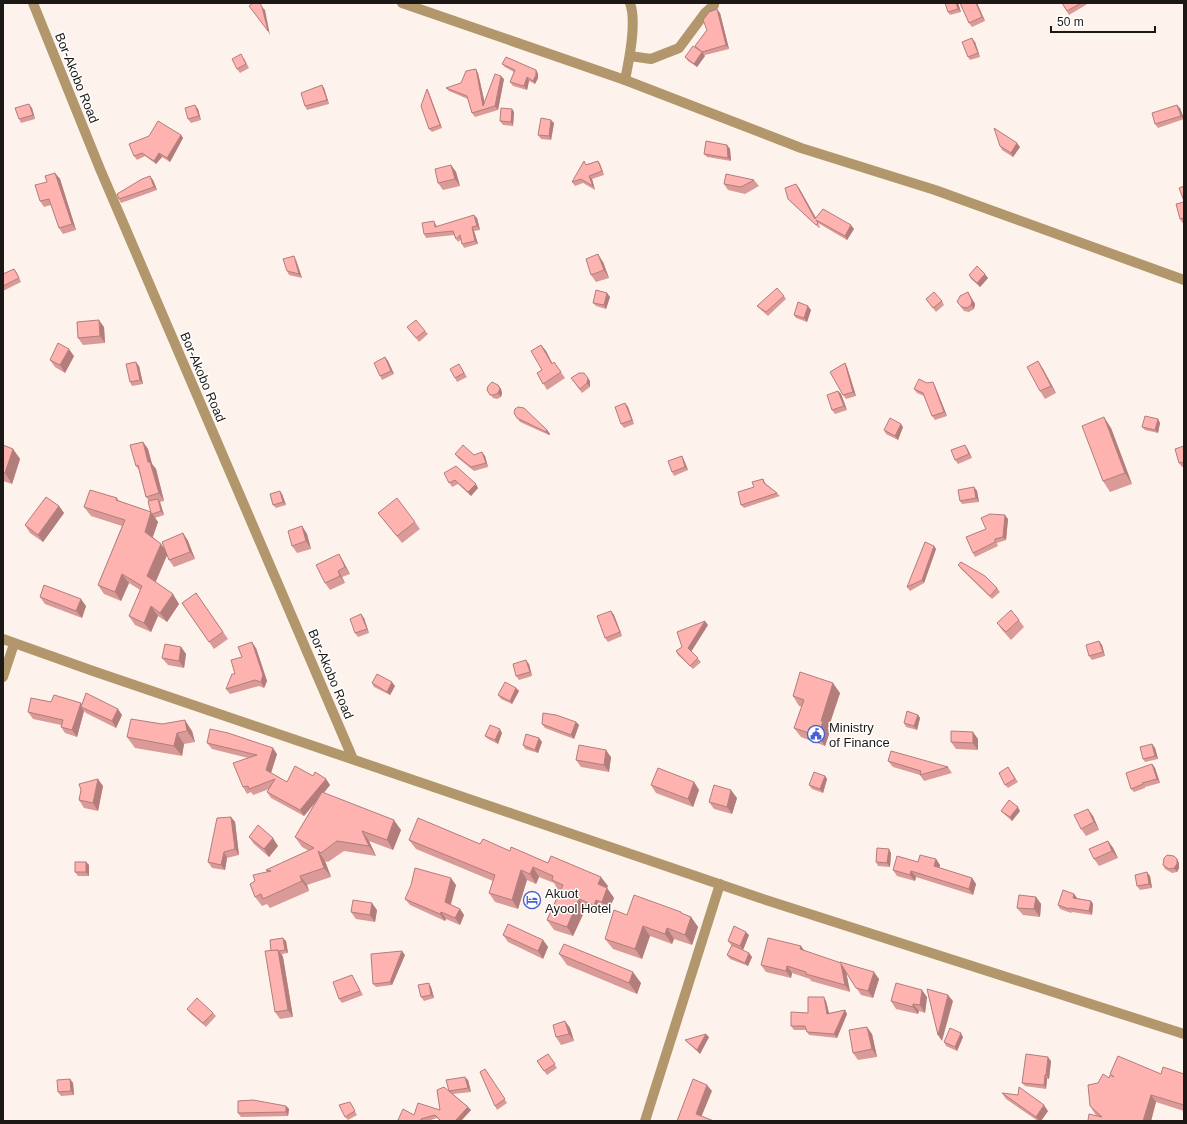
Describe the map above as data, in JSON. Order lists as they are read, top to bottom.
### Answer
{
  "streets": {
    "street": ["Bor-Akobo Road"]
  },
  "places": {
    "public building": ["Ministry of Finance"],
    "hotel": ["Akuot Ayool Hotel"]
  },
  "scale_bar": "50 m"
}
